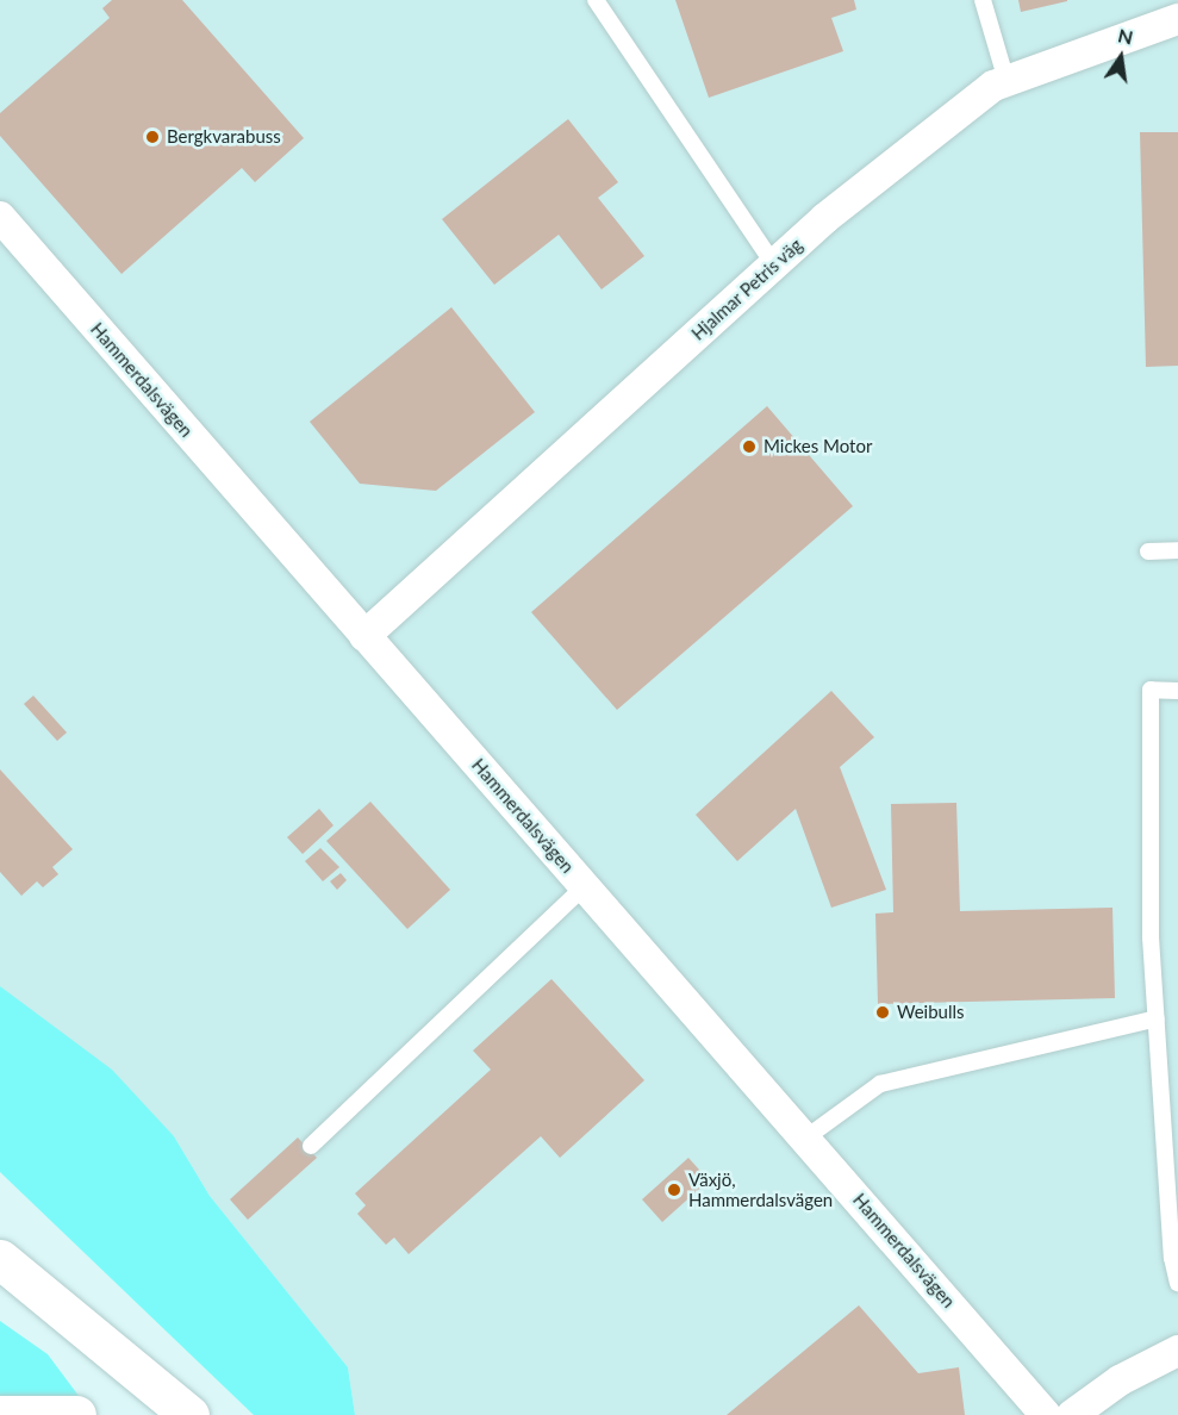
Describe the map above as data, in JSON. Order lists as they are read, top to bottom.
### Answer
{
  "streets": {
    "street": ["Hjalmar Petris väg", "Hammerdalsvägen"]
  },
  "crossings": [
    ["Hjalmar Petris väg", "Hammerdalsvägen"]
  ],
  "places": [
    "Bergkvarabuss",
    "Mickes Motor",
    "Weibulls",
    "Växjö, Hammerdalsvägen"
  ],
  "north": "top"
}
